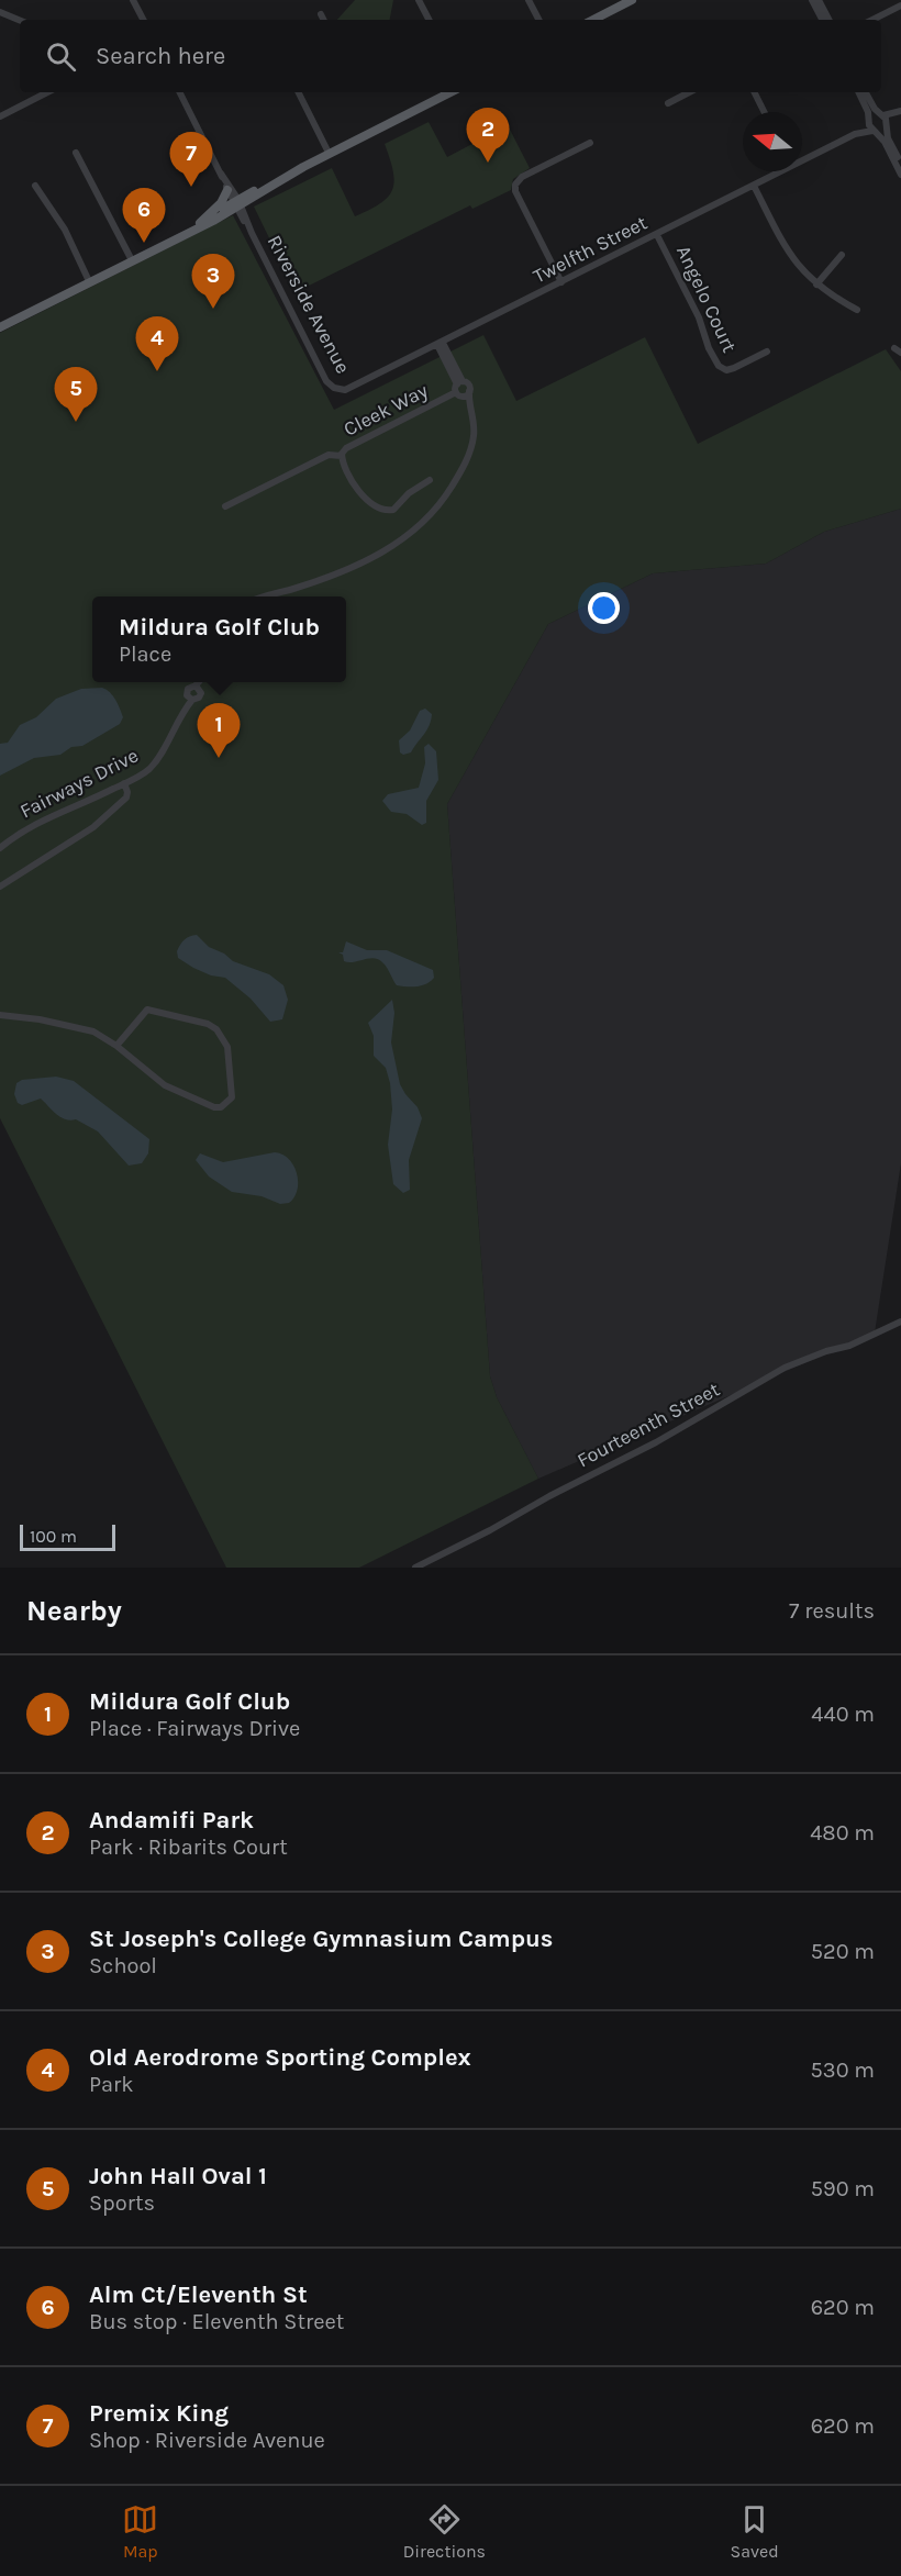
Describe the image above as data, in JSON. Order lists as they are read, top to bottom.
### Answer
{
  "streets": {
    "street": [
      "Twelfth Street",
      "Angelo Court",
      "Riverside Avenue",
      "Cleek Way",
      "Fairways Drive",
      "Fourteenth Street"
    ]
  },
  "crossings": [
    ["Twelfth Street", "Angelo Court"],
    ["Twelfth Street", "Riverside Avenue"]
  ],
  "scale_bar": "100 m",
  "north": "left",
  "page": {
    "search": "Search here",
    "pins": [
      "2",
      "7",
      "6",
      "3",
      "4",
      "5",
      "1"
    ],
    "popup": ["Mildura Golf Club", "Place"],
    "scale": "100 m",
    "heading": ["Nearby", "7 results"],
    "list": [
      {
        "mark": "1",
        "name": "Mildura Golf Club",
        "note": "Place · Fairways Drive",
        "value": "440 m"
      },
      {
        "mark": "2",
        "name": "Andamifi Park",
        "note": "Park · Ribarits Court",
        "value": "480 m"
      },
      {
        "mark": "3",
        "name": "St Joseph's College Gymnasium Campus",
        "note": "School",
        "value": "520 m"
      },
      {
        "mark": "4",
        "name": "Old Aerodrome Sporting Complex",
        "note": "Park",
        "value": "530 m"
      },
      {
        "mark": "5",
        "name": "John Hall Oval 1",
        "note": "Sports",
        "value": "590 m"
      },
      {
        "mark": "6",
        "name": "Alm Ct/Eleventh St",
        "note": "Bus stop · Eleventh Street",
        "value": "620 m"
      },
      {
        "mark": "7",
        "name": "Premix King",
        "note": "Shop · Riverside Avenue",
        "value": "620 m"
      }
    ],
    "nav": ["Map", "Directions", "Saved"]
  }
}
